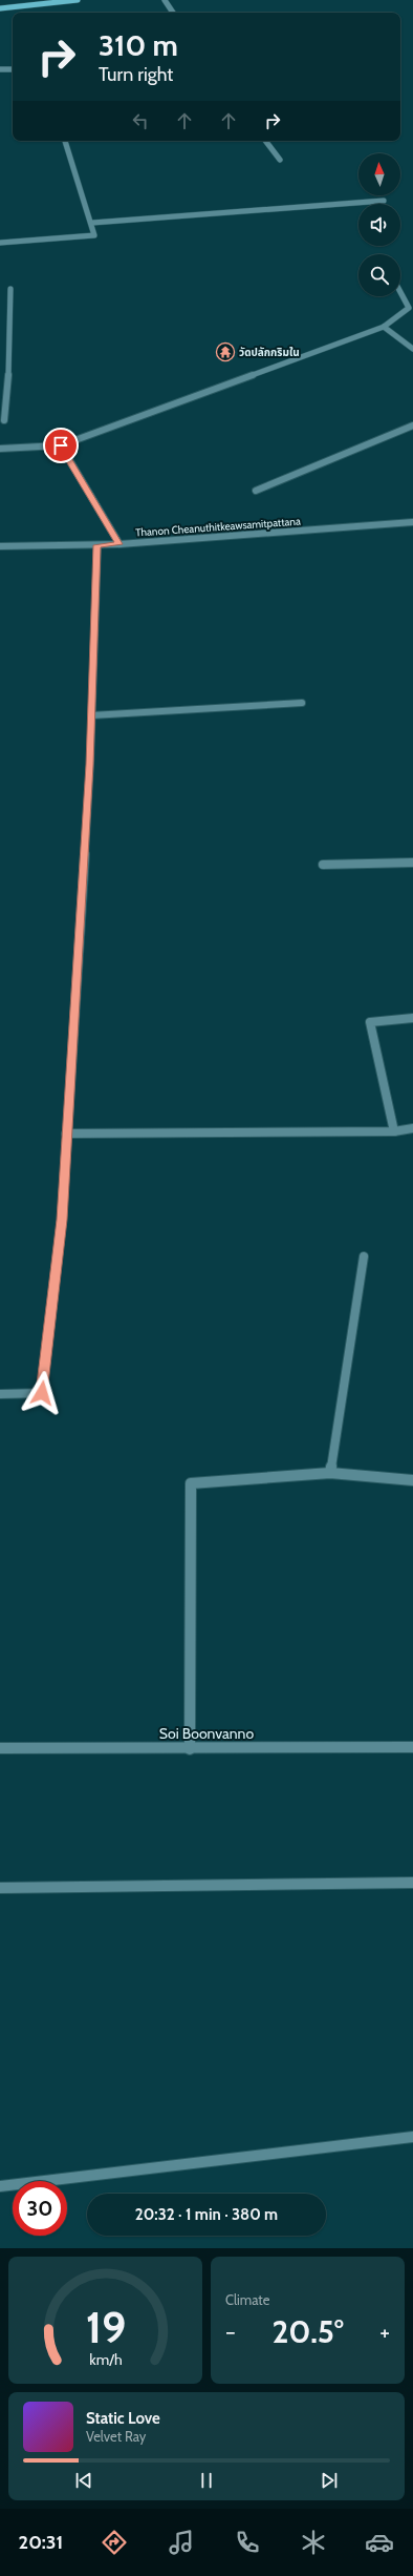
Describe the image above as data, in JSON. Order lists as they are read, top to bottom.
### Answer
{
  "streets": {
    "street": ["Thanon Cheanuthitkeawsamitpattana", "Soi Boonvanno"]
  },
  "places": {
    "temple": ["วัดปลักกริมใน"]
  },
  "north": "top",
  "page": {
    "turn": ["310 m", "Turn right"],
    "limit": "30",
    "trip": "20:32 · 1 min · 380 m",
    "tile": "Climate",
    "heat": ["−", "20.5°", "+"],
    "song": ["Static Love", "Velvet Ray"],
    "tabs": "20:31",
    "gauge": ["19", "km/h"]
  }
}
